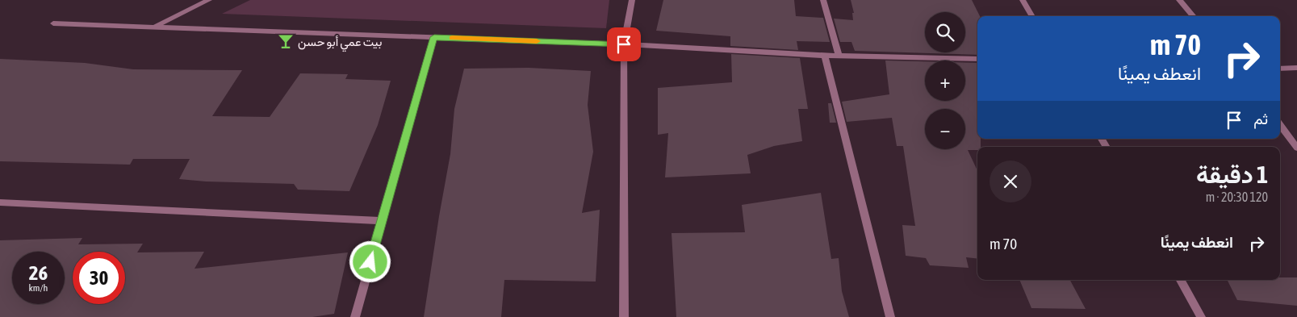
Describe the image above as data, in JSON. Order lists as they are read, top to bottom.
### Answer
{
  "places": {
    "bar": ["بيت عمي أبو حسن"]
  },
  "page": {
    "map_buttons": ["+", "−"],
    "turn": ["70 m", "انعطف يمينًا"],
    "then": "ثم",
    "heading": ["1 دقيقة", "120 m · 20:30"],
    "list": [
      {
        "name": "انعطف يمينًا",
        "value": "70 m"
      }
    ],
    "speed": "26 km/h",
    "limit": "30"
  }
}
